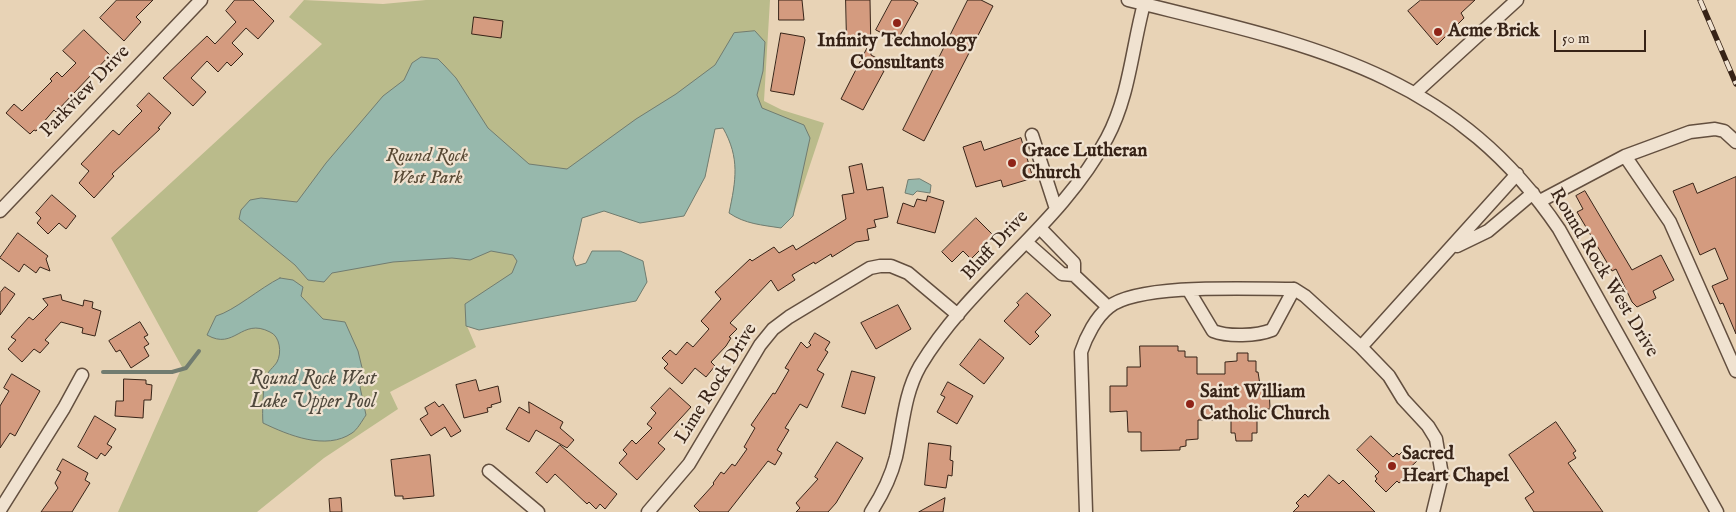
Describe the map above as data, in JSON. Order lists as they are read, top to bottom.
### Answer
{
  "streets": {
    "street": [
      "Parkview Drive",
      "Bluff Drive",
      "Round Rock West Drive",
      "Lime Rock Drive"
    ]
  },
  "crossings": [
    ["Bluff Drive", "Round Rock West Drive"],
    ["Bluff Drive", "Lime Rock Drive"]
  ],
  "water": ["Round Rock West Lake Upper Pool"],
  "parks": ["Round Rock West Park"],
  "places": [
    "Infinity Technology Consultants",
    "Acme Brick",
    "Grace Lutheran Church",
    "Saint William Catholic Church",
    "Sacred Heart Chapel"
  ],
  "scale_bar": "50 m"
}
